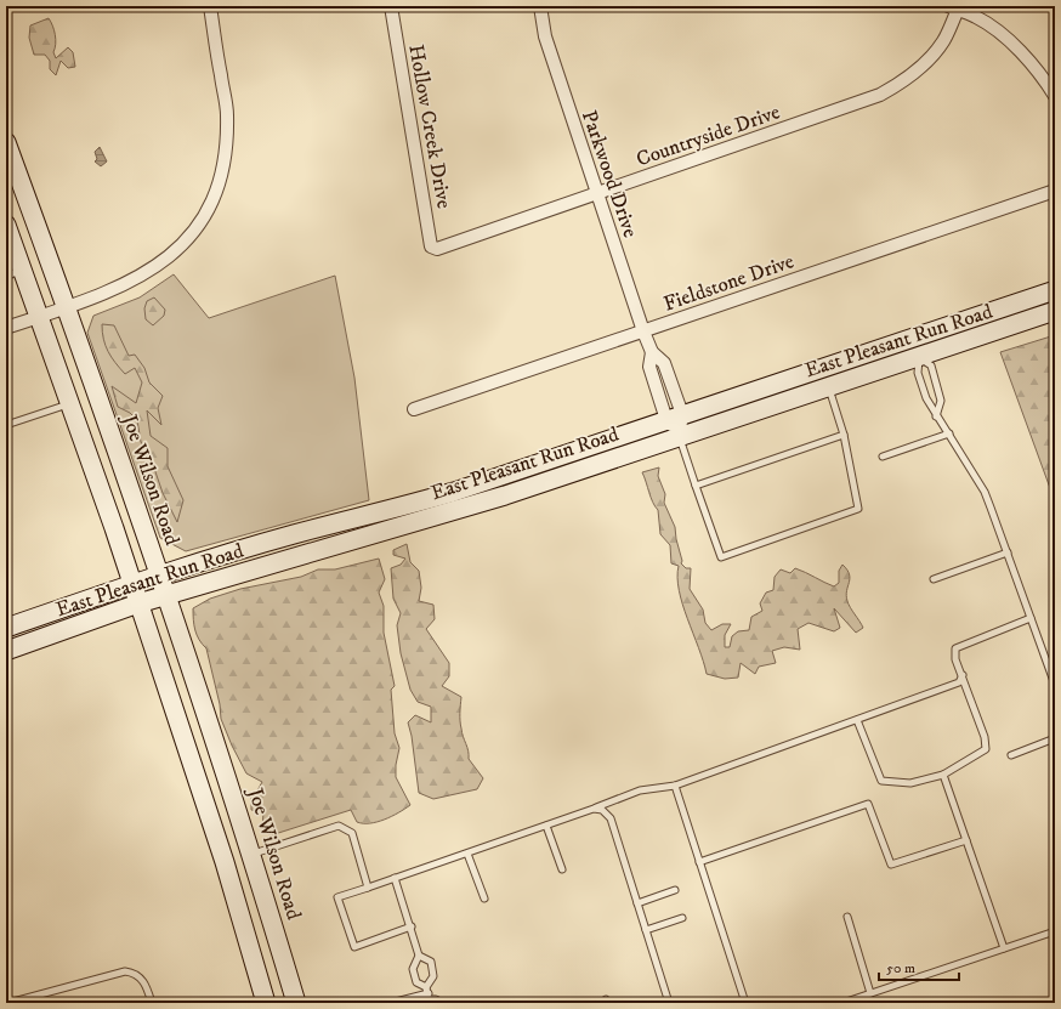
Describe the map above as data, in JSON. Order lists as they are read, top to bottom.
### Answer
{
  "streets": {
    "main road": ["East Pleasant Run Road", "Joe Wilson Road"],
    "street": [
      "Hollow Creek Drive",
      "Countryside Drive",
      "Parkwood Drive",
      "Fieldstone Drive"
    ]
  },
  "crossings": [
    ["Hollow Creek Drive", "Countryside Drive"],
    ["Countryside Drive", "Parkwood Drive"],
    ["Parkwood Drive", "Fieldstone Drive"],
    ["Parkwood Drive", "East Pleasant Run Road"],
    ["East Pleasant Run Road", "Joe Wilson Road"]
  ],
  "scale_bar": "50 m"
}
